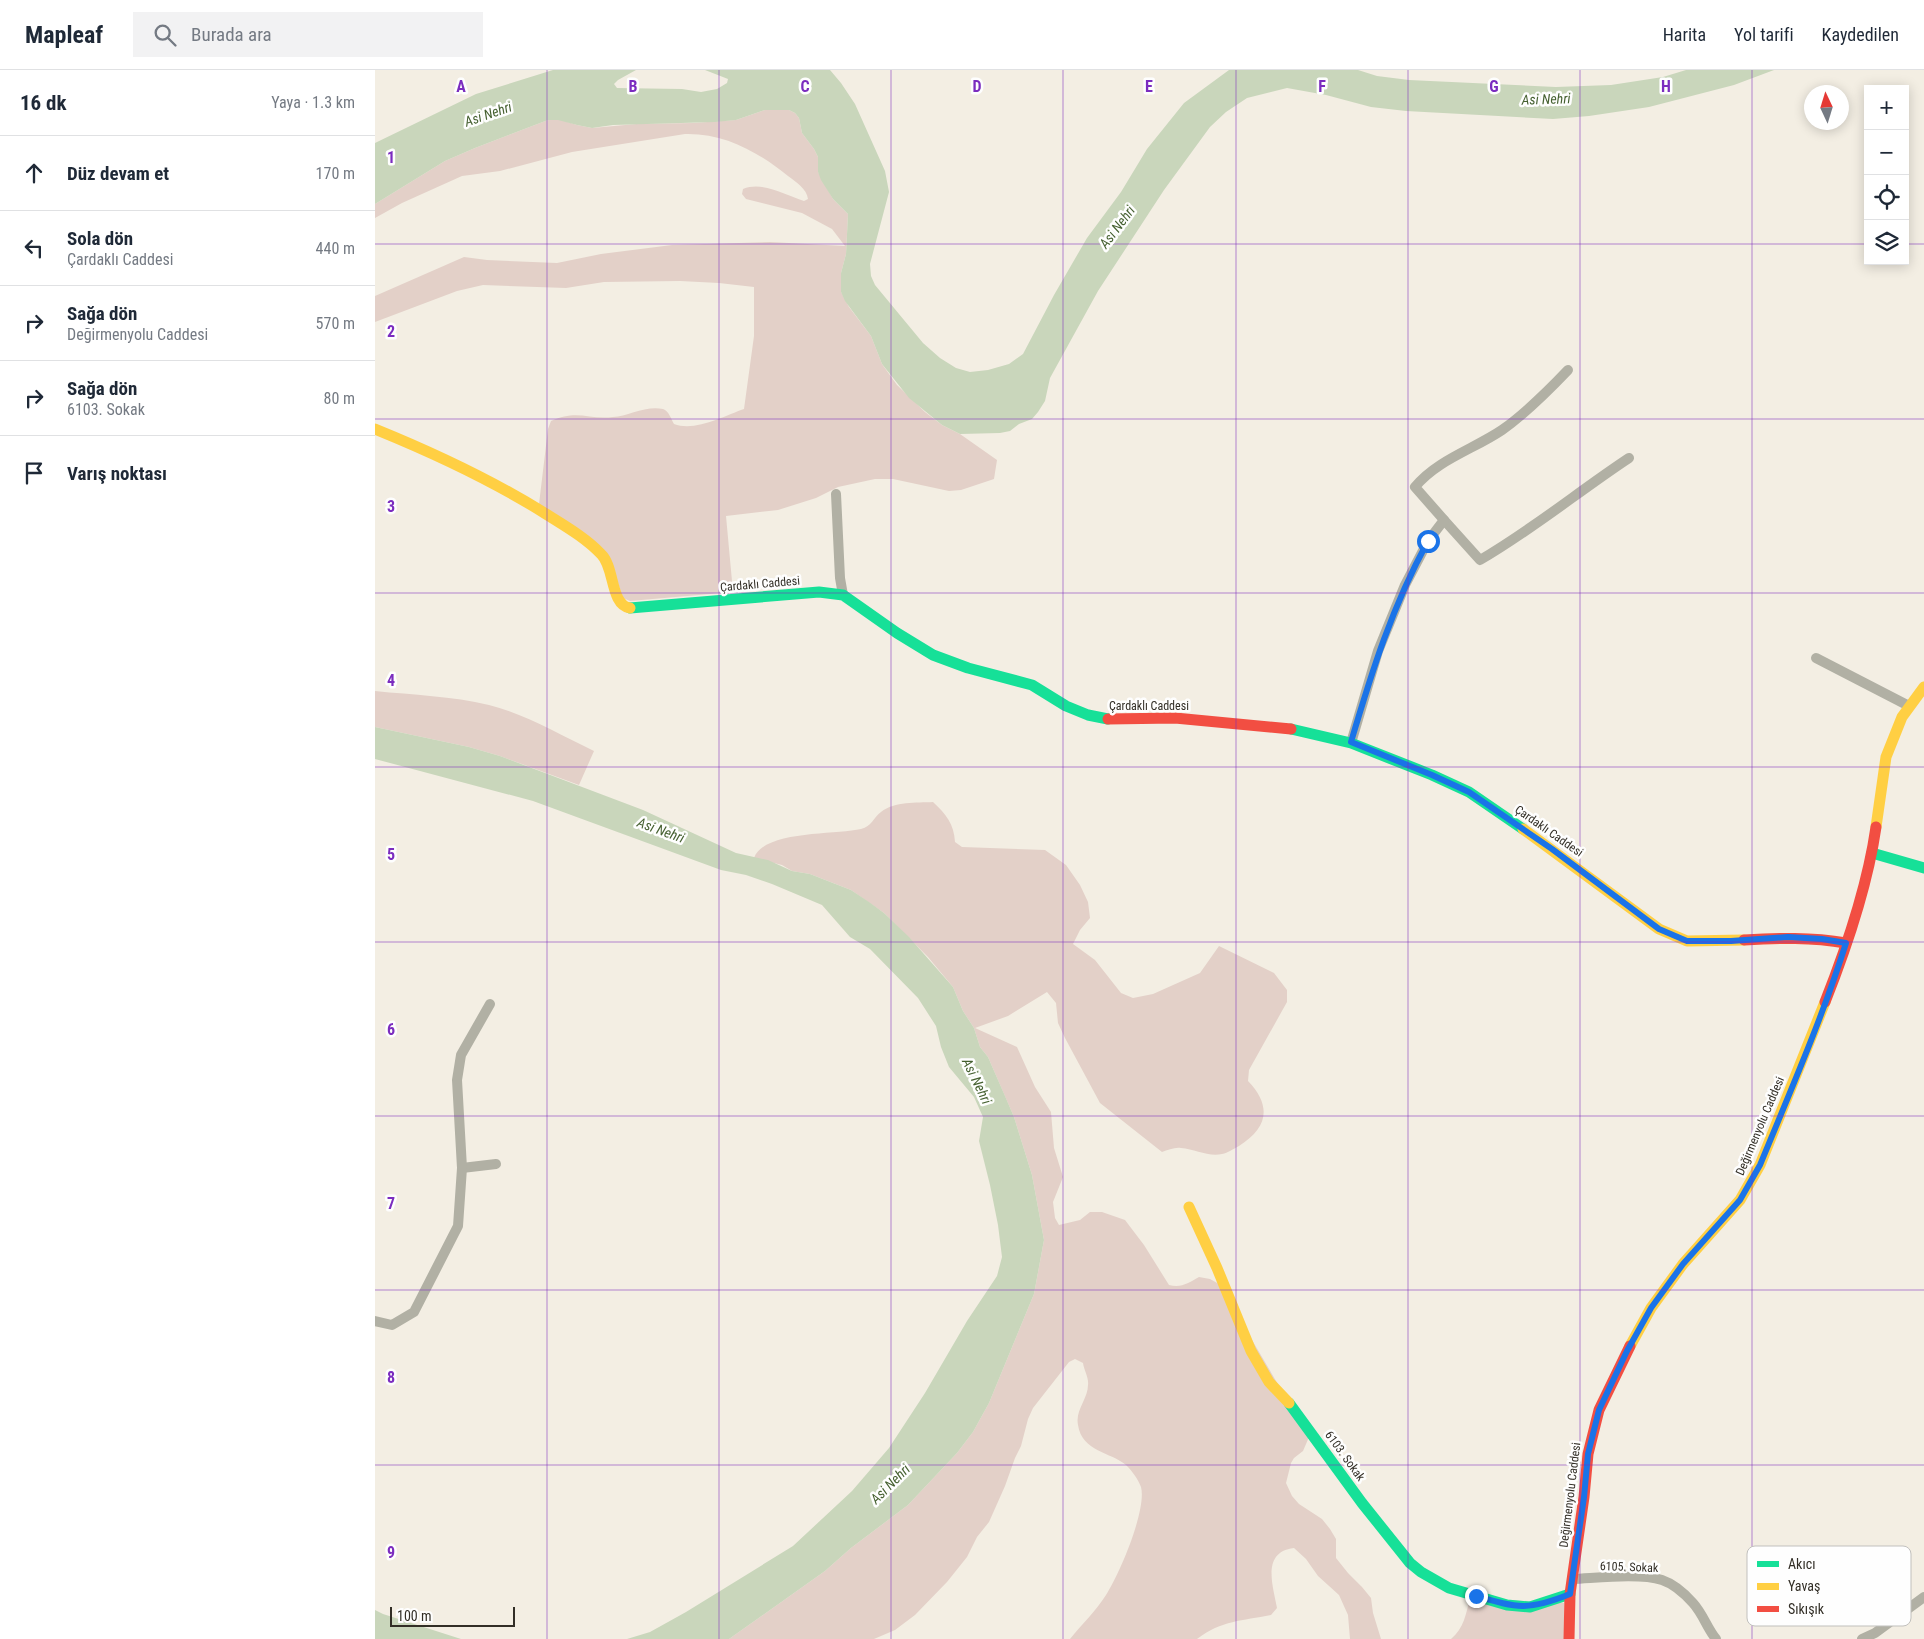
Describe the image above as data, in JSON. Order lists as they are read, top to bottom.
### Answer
{
  "streets": {
    "street": [
      "Çardaklı Caddesi",
      "Değirmenyolu Caddesi",
      "6103. Sokak",
      "6105. Sokak"
    ]
  },
  "crossings": [
    ["Çardaklı Caddesi", "Değirmenyolu Caddesi"],
    ["Değirmenyolu Caddesi", "6103. Sokak"],
    ["Değirmenyolu Caddesi", "6105. Sokak"]
  ],
  "water": ["Asi Nehri"],
  "legend": ["Akıcı", "Yavaş", "Sıkışık"],
  "scale_bar": "100 m",
  "north": "top",
  "page": {
    "header": "Mapleaf",
    "search": "Burada ara",
    "nav": ["Harita", "Yol tarifi", "Kaydedilen"],
    "heading": ["16 dk", "Yaya · 1.3 km"],
    "map_buttons": ["+", "−"],
    "list": [
      ["Düz devam et", "170 m"],
      ["Sola dön", "Çardaklı Caddesi", "440 m"],
      ["Sağa dön", "Değirmenyolu Caddesi", "570 m"],
      ["Sağa dön", "6103. Sokak", "80 m"],
      "Varış noktası"
    ],
    "scale": "100 m"
  },
  "grid": {
    "columns": [
      "A",
      "B",
      "C",
      "D",
      "E",
      "F",
      "G",
      "H"
    ],
    "rows": [
      "1",
      "2",
      "3",
      "4",
      "5",
      "6",
      "7",
      "8",
      "9"
    ]
  }
}
